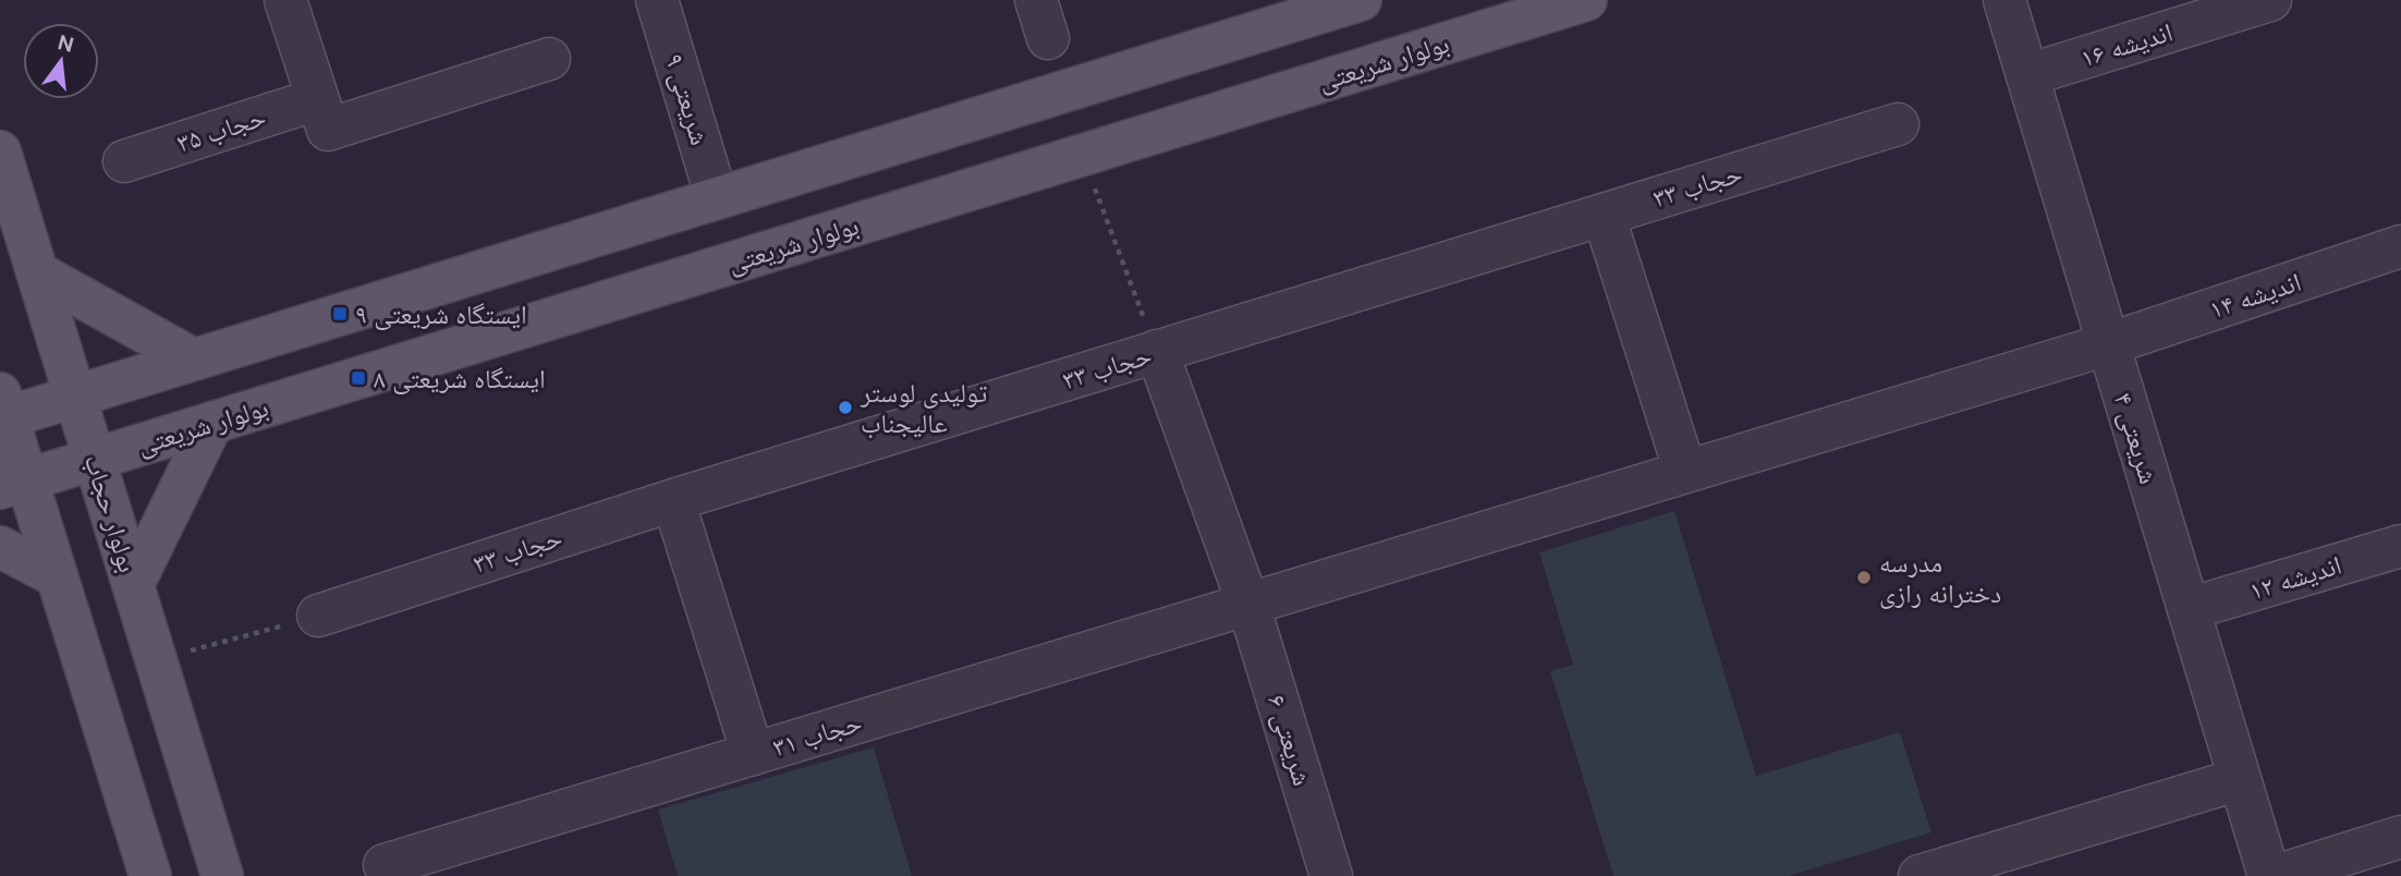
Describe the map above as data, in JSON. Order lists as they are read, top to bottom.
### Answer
{
  "streets": {
    "main road": ["بولوار شریعتی", "بولوار حجاب"],
    "street": [
      "اندیشه ۱۶",
      "شریعتی ۹",
      "حجاب ۳۵",
      "حجاب ۳۳",
      "اندیشه ۱۴",
      "شریعتی ۴",
      "اندیشه ۱۲",
      "حجاب ۳۱",
      "شریعتی ۶"
    ]
  },
  "crossings": [
    ["اندیشه ۱۶", "شریعتی ۴"],
    ["بولوار شریعتی", "بولوار حجاب"],
    ["حجاب ۳۳", "شریعتی ۶"],
    ["اندیشه ۱۴", "شریعتی ۴"],
    ["اندیشه ۱۴", "حجاب ۳۱"],
    ["شریعتی ۴", "اندیشه ۱۲"],
    ["حجاب ۳۱", "شریعتی ۶"]
  ],
  "places": {
    "transit": ["ایستگاه شریعتی ۹", "ایستگاه شریعتی ۸"],
    "other": ["تولیدی لوستر عالیجناب", "مدرسه دخترانه رازی"]
  },
  "north": "top"
}
